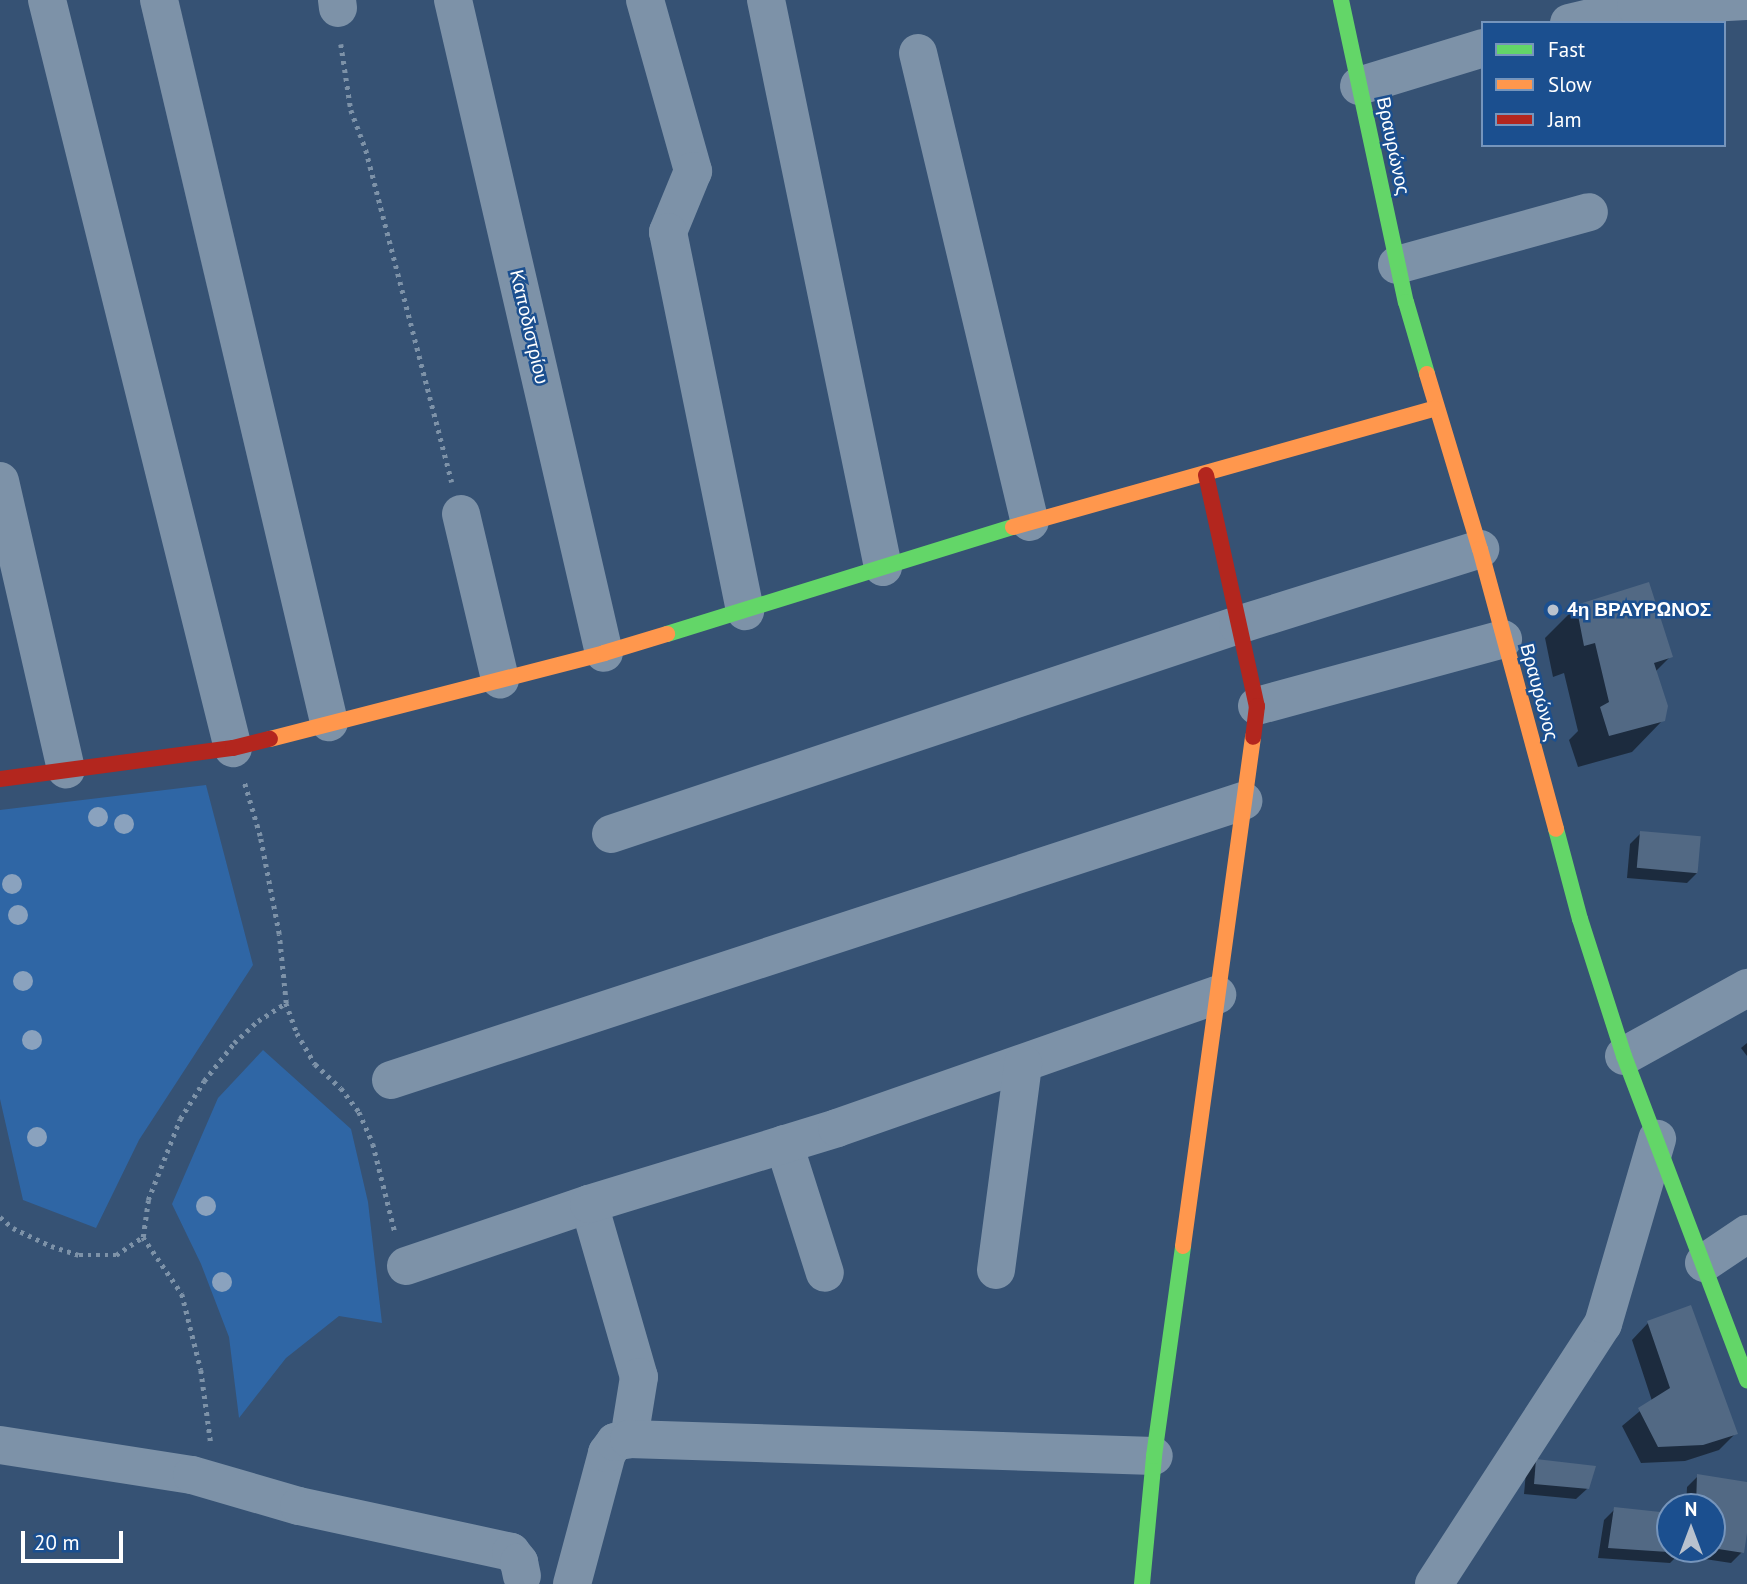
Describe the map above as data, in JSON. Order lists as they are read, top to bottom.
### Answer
{
  "streets": {
    "street": ["Βραυρώνος", "Καποδιστρίου"]
  },
  "places": ["4η ΒΡΑΥΡΩΝΟΣ"],
  "legend": ["Fast", "Slow", "Jam"],
  "scale_bar": "20 m",
  "north": "top"
}
